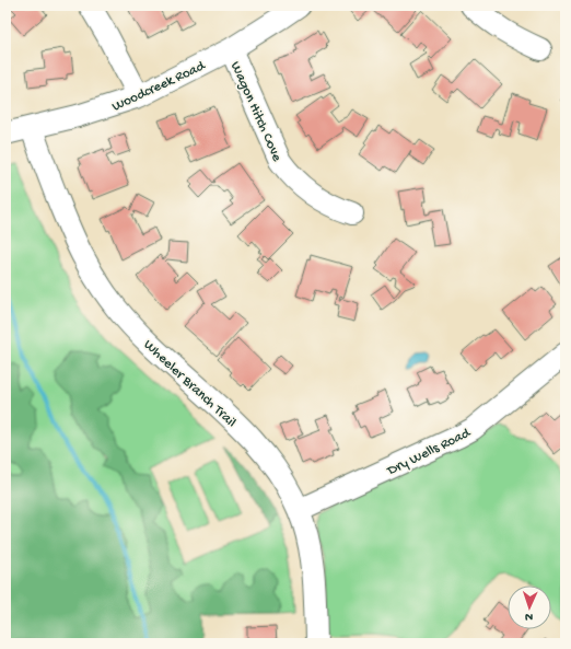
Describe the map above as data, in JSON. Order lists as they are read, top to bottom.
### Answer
{
  "streets": {
    "street": [
      "Woodcreek Road",
      "Wagon Hitch Cove",
      "Wheeler Branch Trail",
      "Dry Wells Road"
    ]
  },
  "crossings": [
    ["Woodcreek Road", "Wagon Hitch Cove"],
    ["Woodcreek Road", "Wheeler Branch Trail"],
    ["Wheeler Branch Trail", "Dry Wells Road"]
  ],
  "north": "bottom"
}
